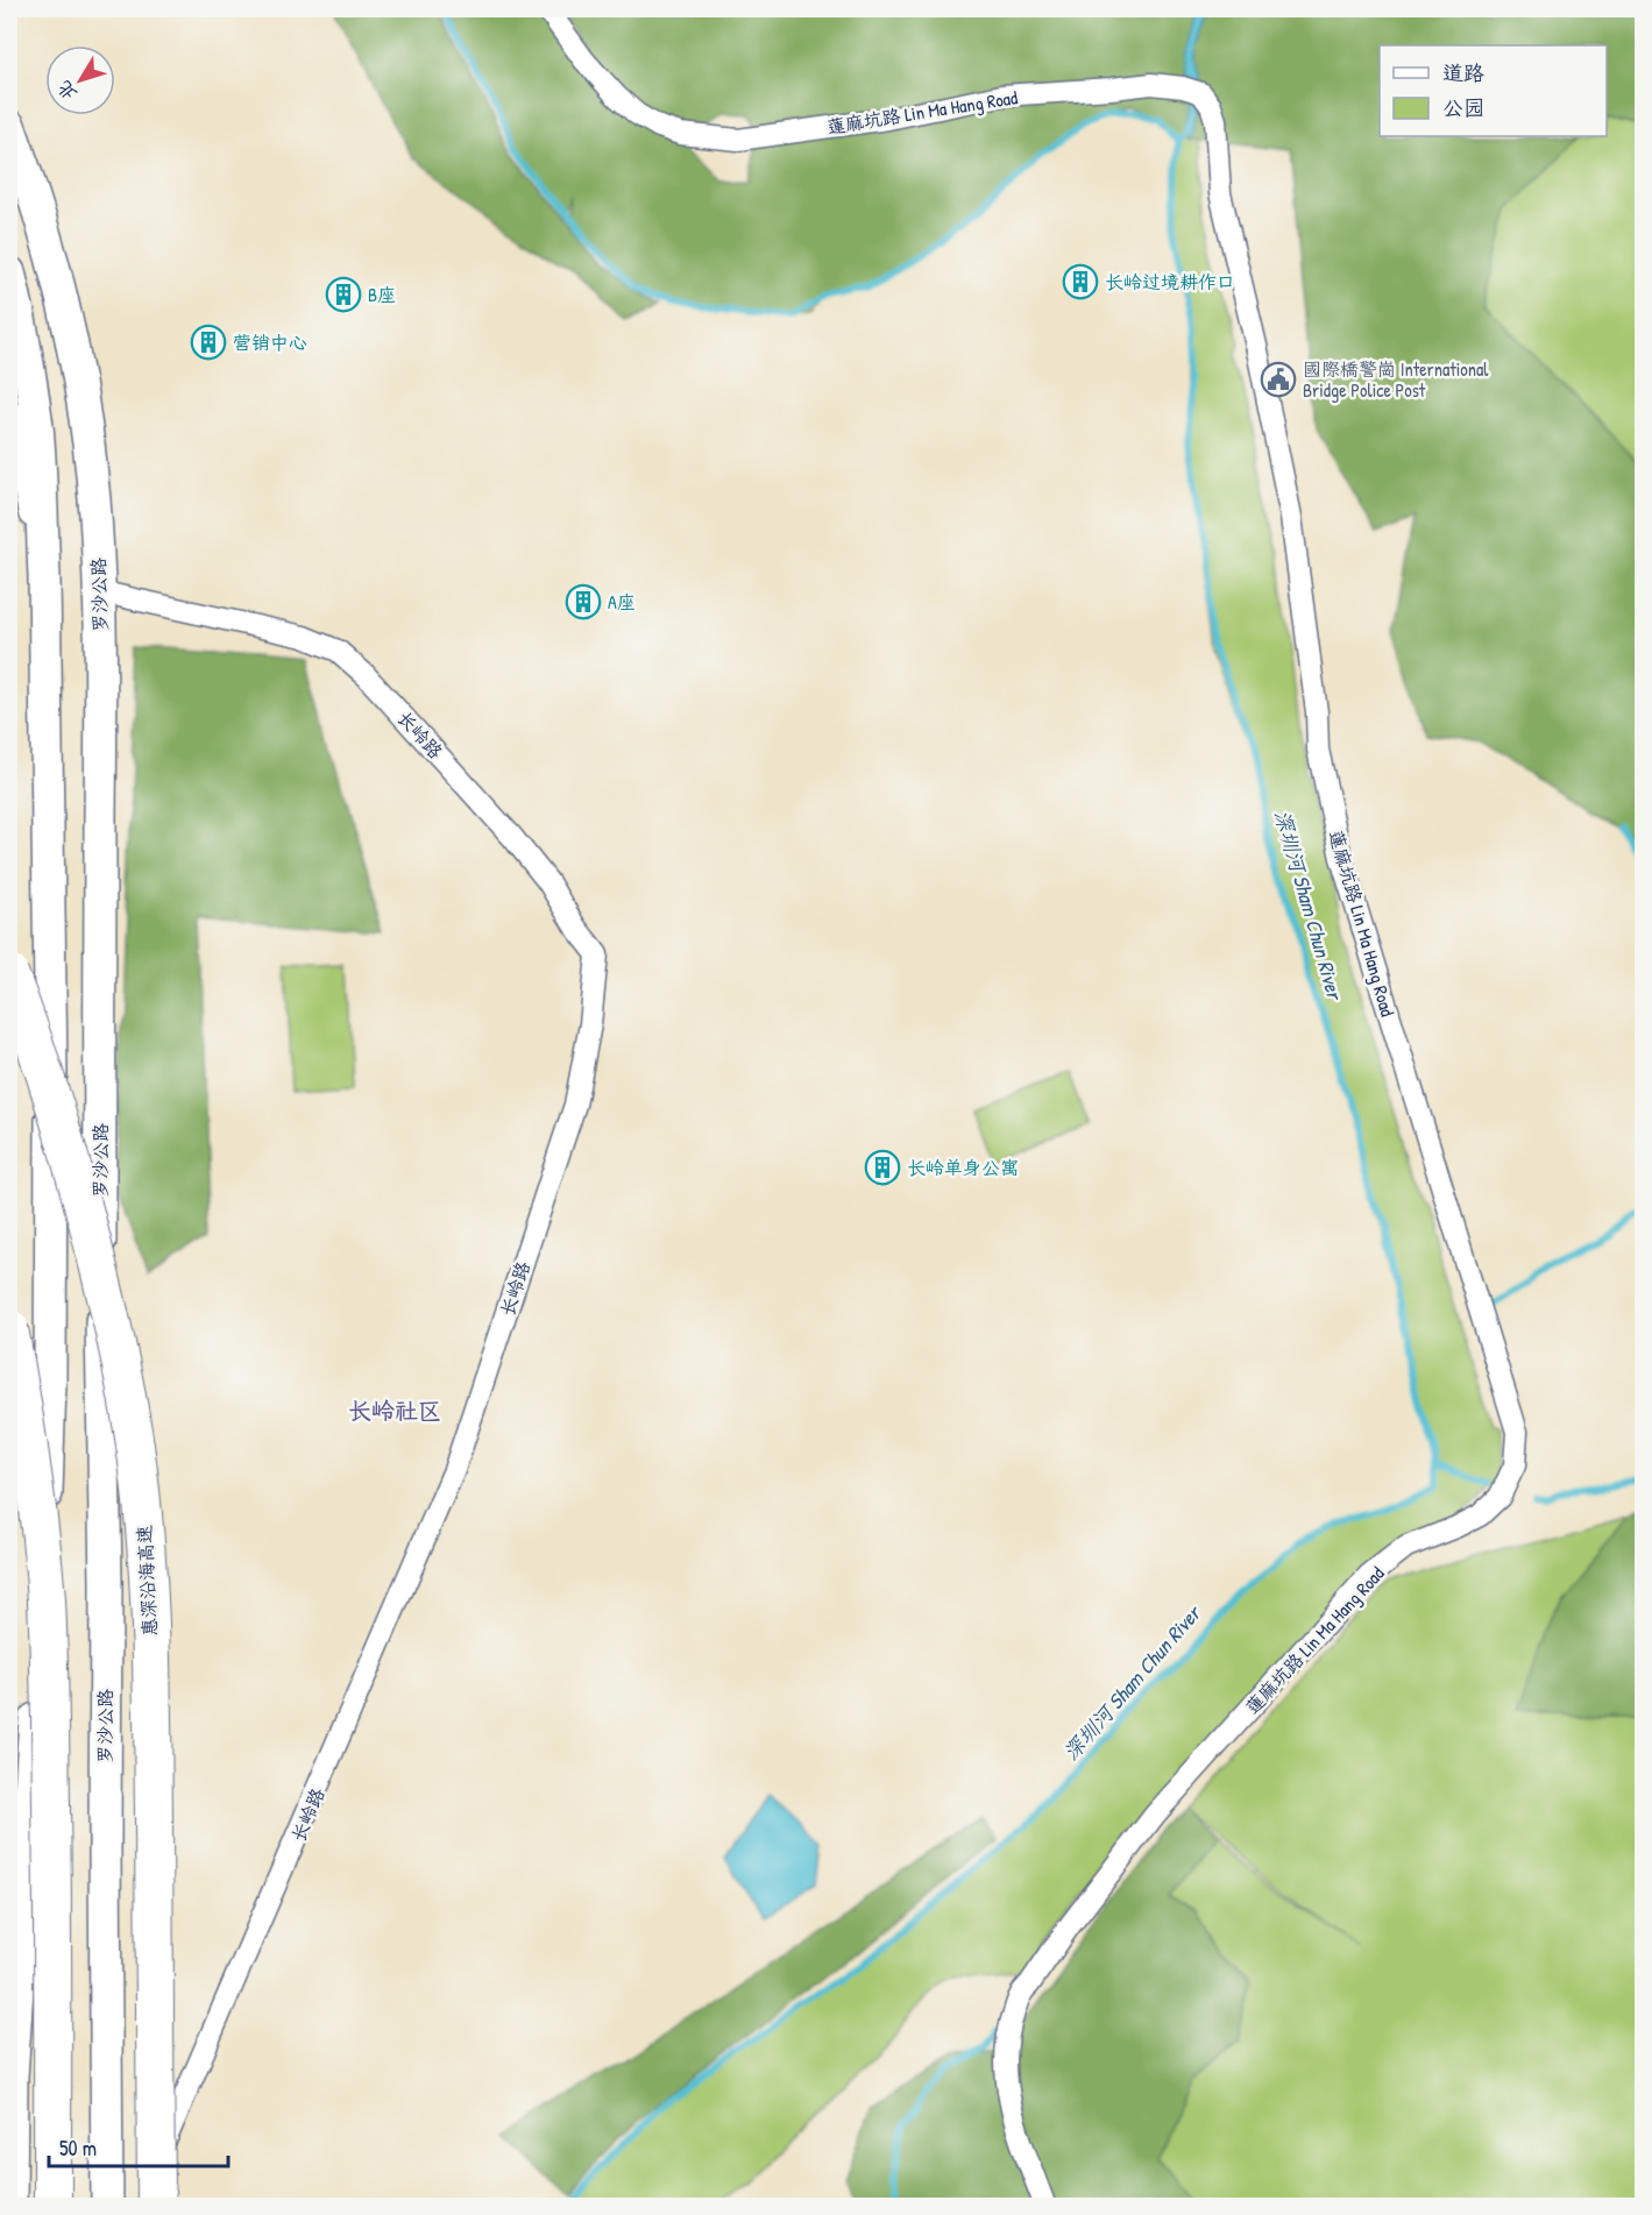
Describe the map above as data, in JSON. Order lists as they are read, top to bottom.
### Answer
{
  "streets": {
    "highway": ["惠深沿海高速"],
    "main road": ["罗沙公路"],
    "street": ["蓮麻坑路 Lin Ma Hang Road", "长岭路"]
  },
  "crossings": [
    ["罗沙公路", "长岭路"]
  ],
  "districts": ["长岭社区"],
  "water": ["深圳河 Sham Chun River"],
  "places": {
    "building": [
      "长岭过境耕作口",
      "B座",
      "营销中心",
      "A座",
      "长岭单身公寓"
    ],
    "public building": ["國際橋警崗 International Bridge Police Post"]
  },
  "legend": ["道路", "公园"],
  "scale_bar": "50 m",
  "north": "bottom left"
}
